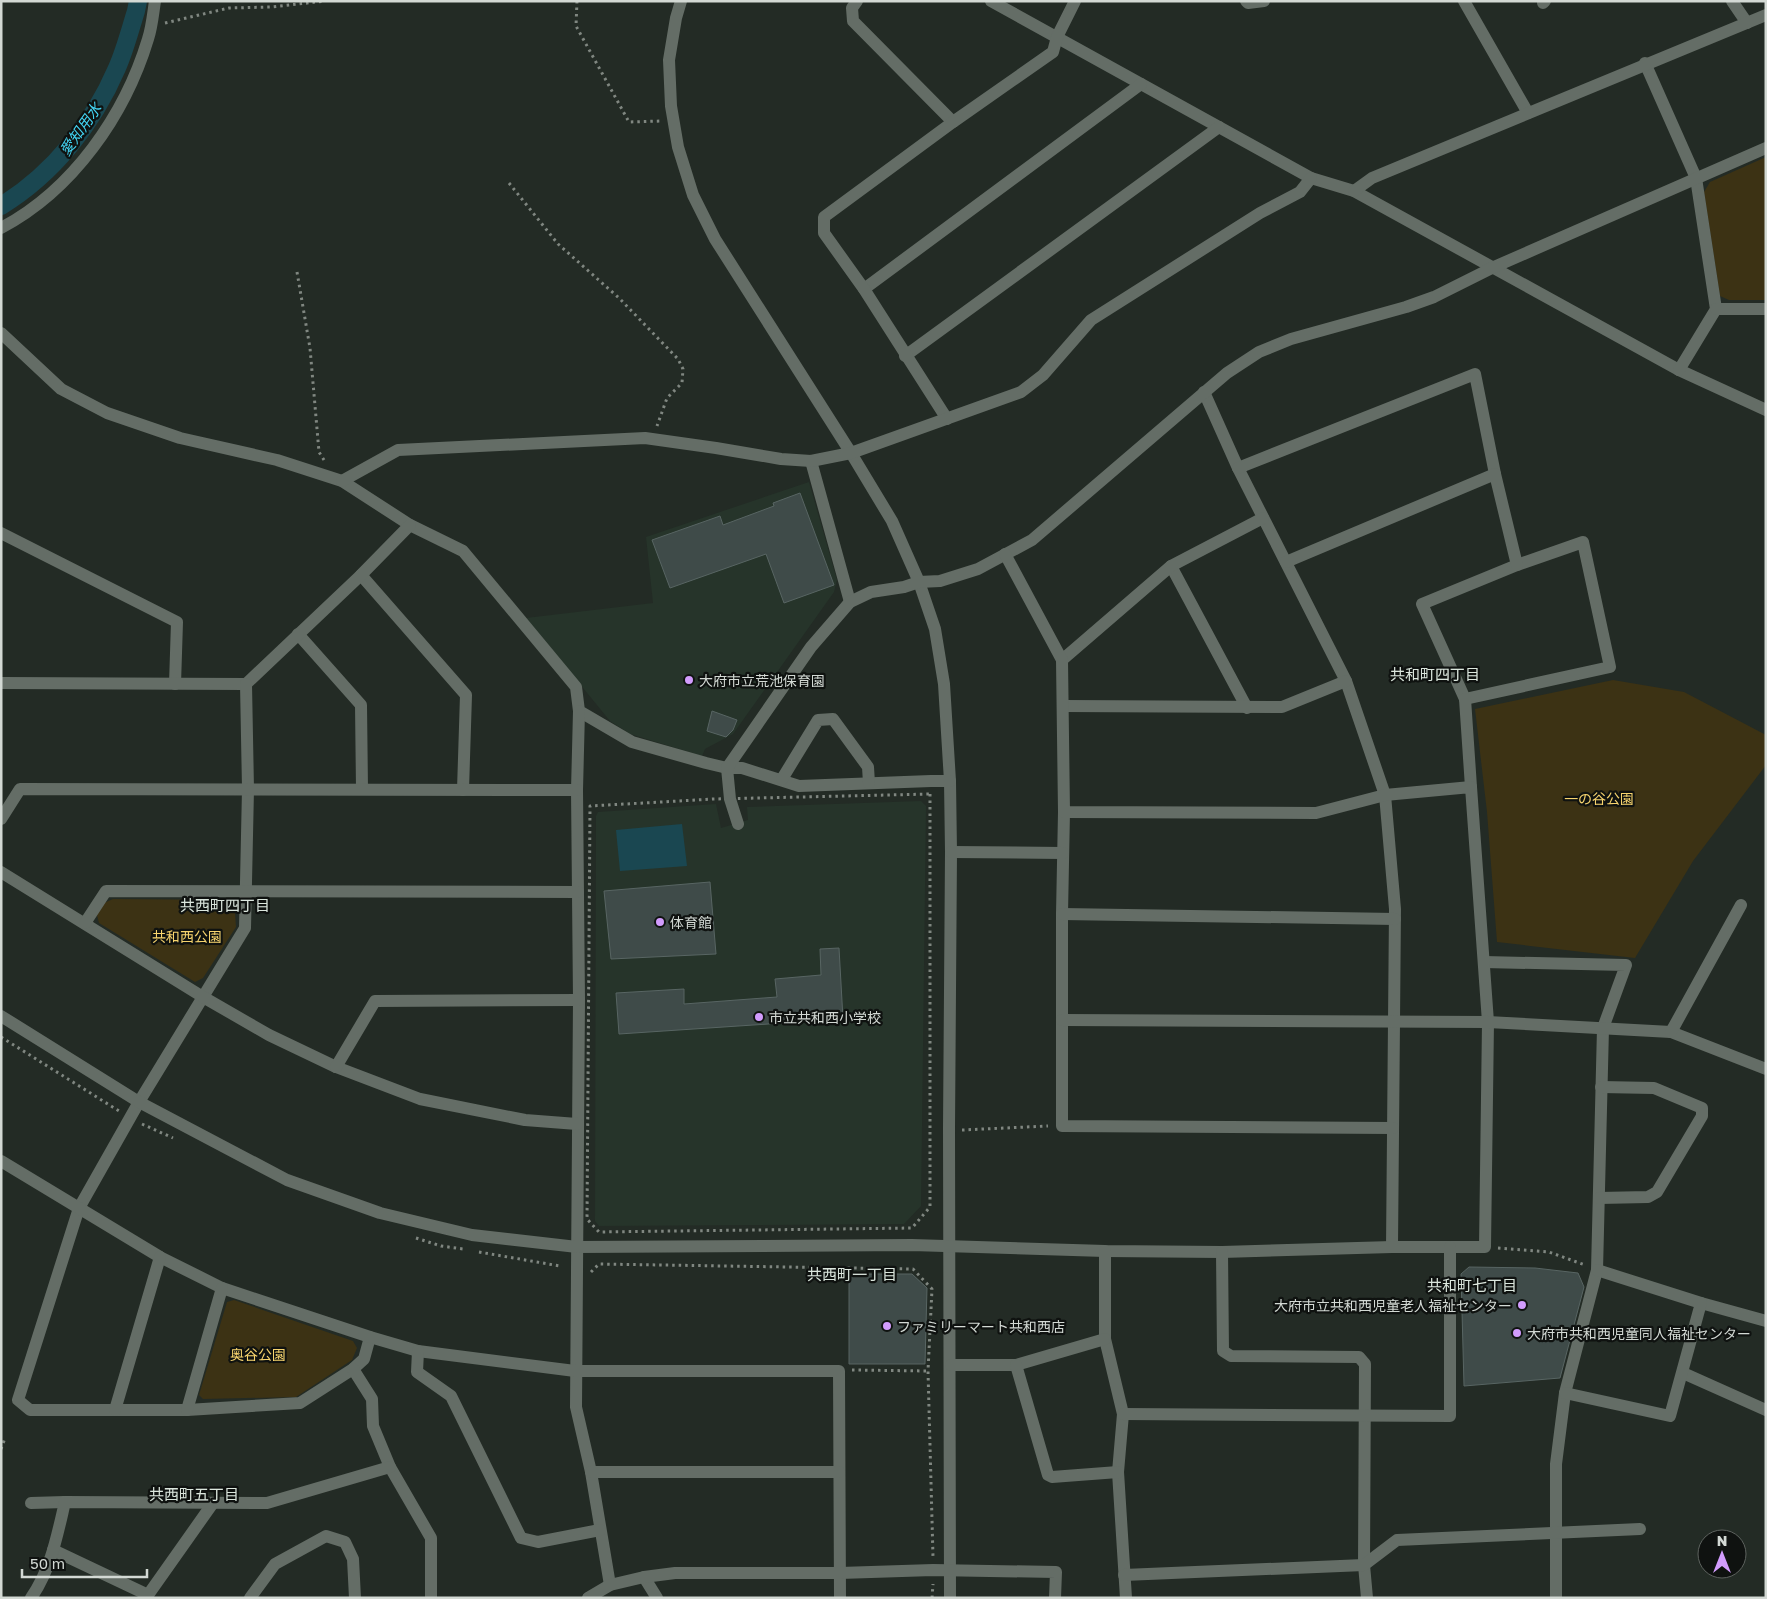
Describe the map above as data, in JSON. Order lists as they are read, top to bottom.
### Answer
{
  "districts": [
    "共和町四丁目",
    "共西町四丁目",
    "共西町一丁目",
    "共和町七丁目",
    "共西町五丁目"
  ],
  "water": ["愛知用水"],
  "parks": ["一の谷公園", "共和西公園", "奥谷公園"],
  "places": [
    "大府市立荒池保育園",
    "体育館",
    "市立共和西小学校",
    "大府市立共和西児童老人福祉センター",
    "ファミリーマート共和西店",
    "大府市共和西児童同人福祉センター"
  ],
  "scale_bar": "50 m",
  "north": "top"
}
